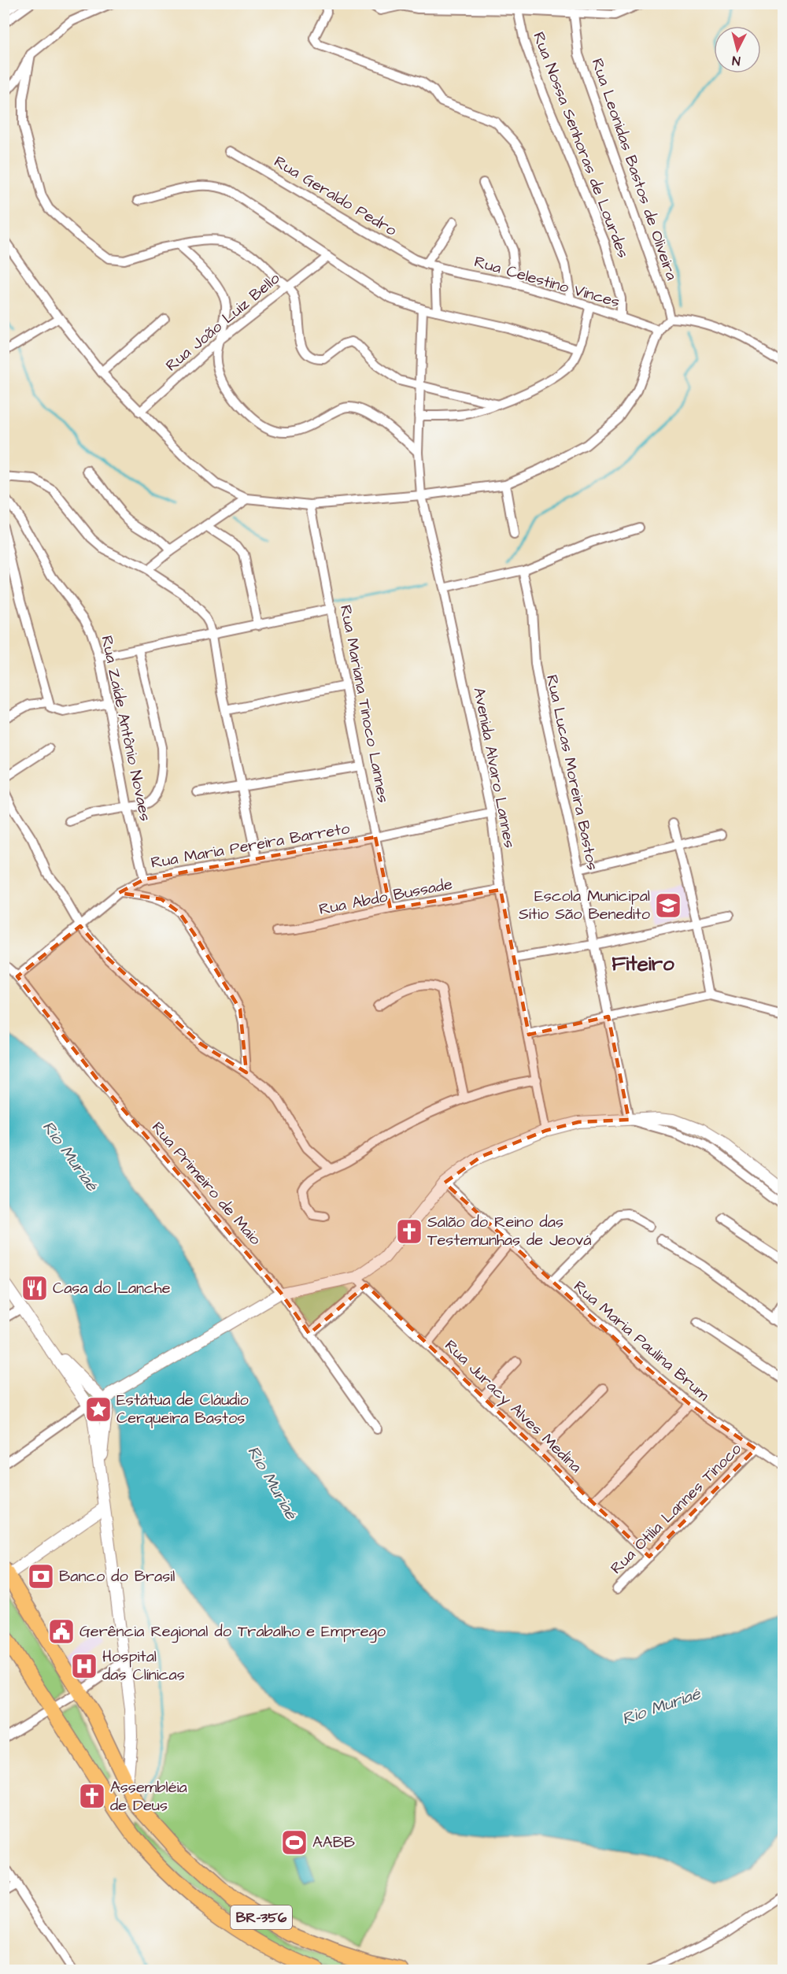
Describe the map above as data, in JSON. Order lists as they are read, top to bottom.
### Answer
{
  "streets": {
    "highway": ["BR-356"],
    "street": [
      "Rua Nossa Senhoras de Lourdes",
      "Rua Leonidas Bastos de Oliveira",
      "Rua Geraldo Pedro",
      "Rua Celestino Vinces",
      "Rua João Luiz Bello",
      "Rua Mariana Tinoco Lannes",
      "Rua Zaíde Antônio Novaes",
      "Avenida Alvaro Lannes",
      "Rua Lucas Moreira Bastos",
      "Rua Maria Pereira Barreto",
      "Rua Abdo Bussade",
      "Rua Primeiro de Maio",
      "Rua Maria Paulina Brum",
      "Rua Juracy Alves Medina",
      "Rua Otilia Lannes Tinoco"
    ]
  },
  "crossings": [
    ["Rua Nossa Senhoras de Lourdes", "Rua Celestino Vinces"],
    ["Rua Geraldo Pedro", "Rua Celestino Vinces"],
    ["Rua Mariana Tinoco Lannes", "Rua Maria Pereira Barreto"],
    ["Rua Mariana Tinoco Lannes", "Rua Abdo Bussade"],
    ["Rua Zaíde Antônio Novaes", "Rua Maria Pereira Barreto"],
    ["Avenida Alvaro Lannes", "Rua Maria Pereira Barreto"],
    ["Avenida Alvaro Lannes", "Rua Abdo Bussade"],
    ["Rua Maria Pereira Barreto", "Rua Primeiro de Maio"],
    ["Rua Maria Paulina Brum", "Rua Otilia Lannes Tinoco"],
    ["Rua Juracy Alves Medina", "Rua Otilia Lannes Tinoco"]
  ],
  "districts": ["Fiteiro"],
  "water": ["Rio Muriaé"],
  "places": {
    "school or university": ["Escola Municipal Sítio São Benedito"],
    "church": ["Salão do Reino das Testemunhas de Jeová", "Assembléia de Deus"],
    "restaurant": ["Casa do Lanche"],
    "place": ["Estátua de Cláudio Cerqueira Bastos"],
    "bank": ["Banco do Brasil"],
    "public building": ["Gerência Regional do Trabalho e Emprego"],
    "hospital": ["Hospital das Clínicas"],
    "sports": ["AABB"]
  },
  "north": "bottom"
}
